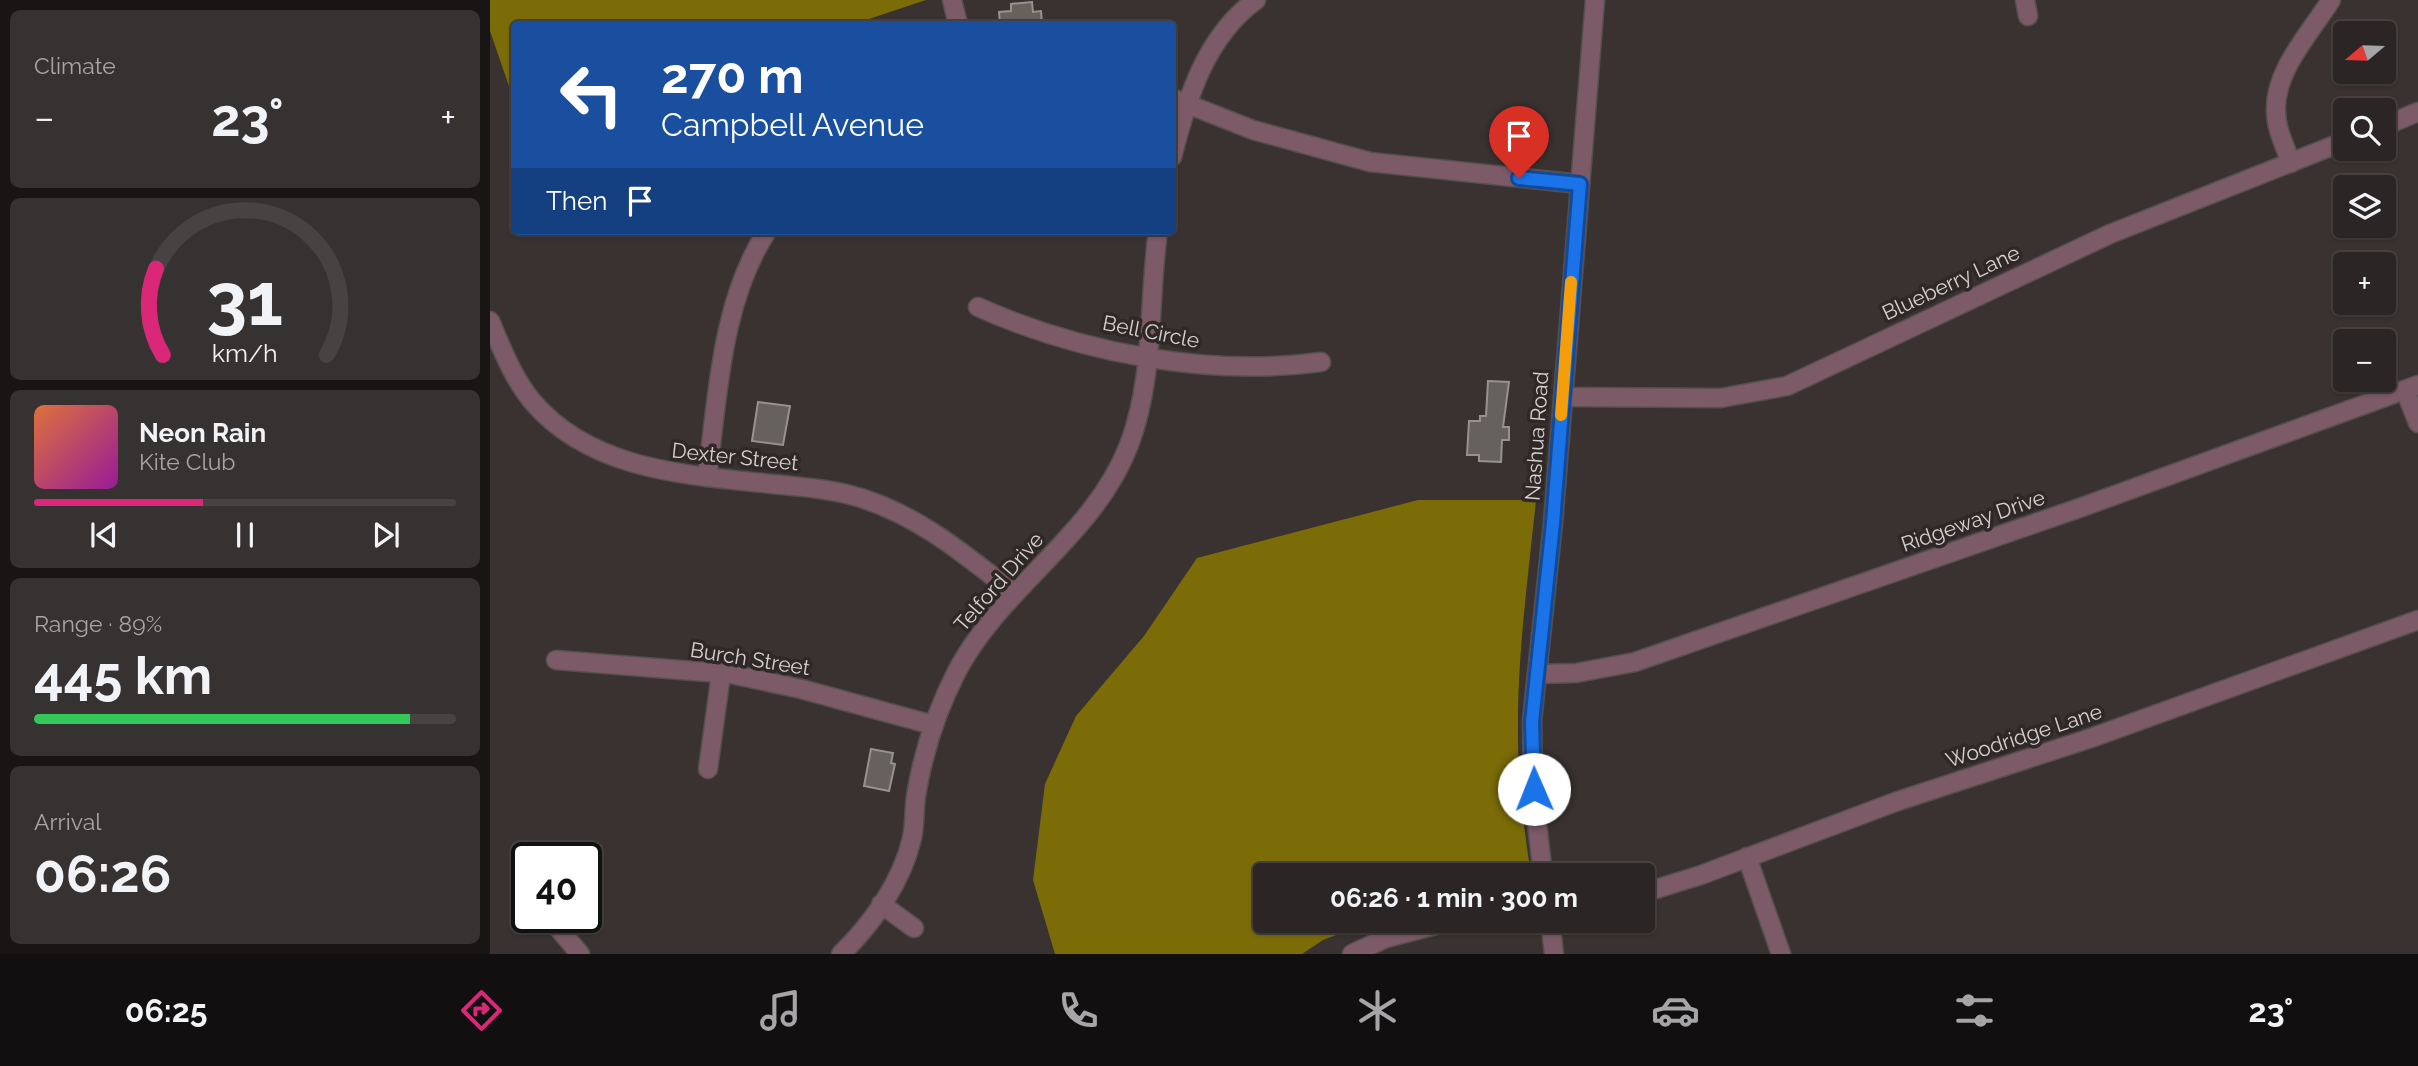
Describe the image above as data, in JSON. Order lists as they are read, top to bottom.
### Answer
{
  "streets": {
    "street": [
      "Blueberry Lane",
      "Bell Circle",
      "Nashua Road",
      "Dexter Street",
      "Ridgeway Drive",
      "Telford Drive",
      "Burch Street",
      "Woodridge Lane"
    ]
  },
  "crossings": [
    ["Blueberry Lane", "Nashua Road"],
    ["Bell Circle", "Telford Drive"],
    ["Nashua Road", "Ridgeway Drive"],
    ["Dexter Street", "Telford Drive"],
    ["Telford Drive", "Burch Street"]
  ],
  "north": "left",
  "page": {
    "tile": [
      "Climate",
      ["Range · 89%", "445 km"],
      ["Arrival", "06:26"]
    ],
    "map_buttons": ["+", "−"],
    "turn": ["270 m", "Campbell Avenue"],
    "heat": ["−", "23°", "+"],
    "then": "Then",
    "song": ["Neon Rain", "Kite Club"],
    "limit": "40",
    "trip": "06:26 · 1 min · 300 m",
    "tabs": ["06:25", "23°"],
    "gauge": ["31", "km/h"]
  }
}
